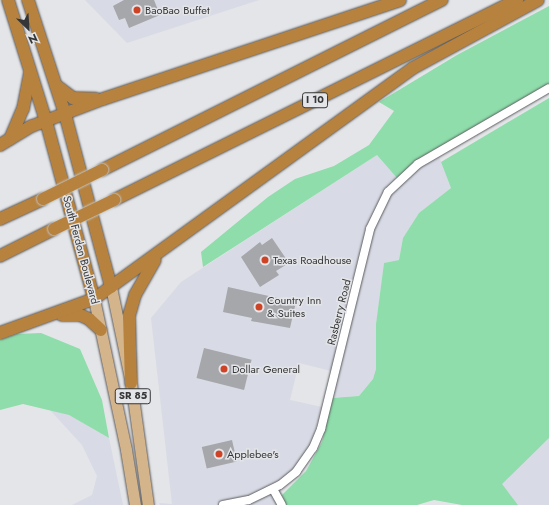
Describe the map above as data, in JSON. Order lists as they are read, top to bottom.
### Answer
{
  "streets": {
    "highway": ["I 10", "South Ferdon Boulevard", "SR 85"],
    "street": ["Rasberry Road"]
  },
  "places": [
    "BaoBao Buffet",
    "Texas Roadhouse",
    "Country Inn & Suites",
    "Dollar General",
    "Applebee's"
  ],
  "north": "bottom right"
}
